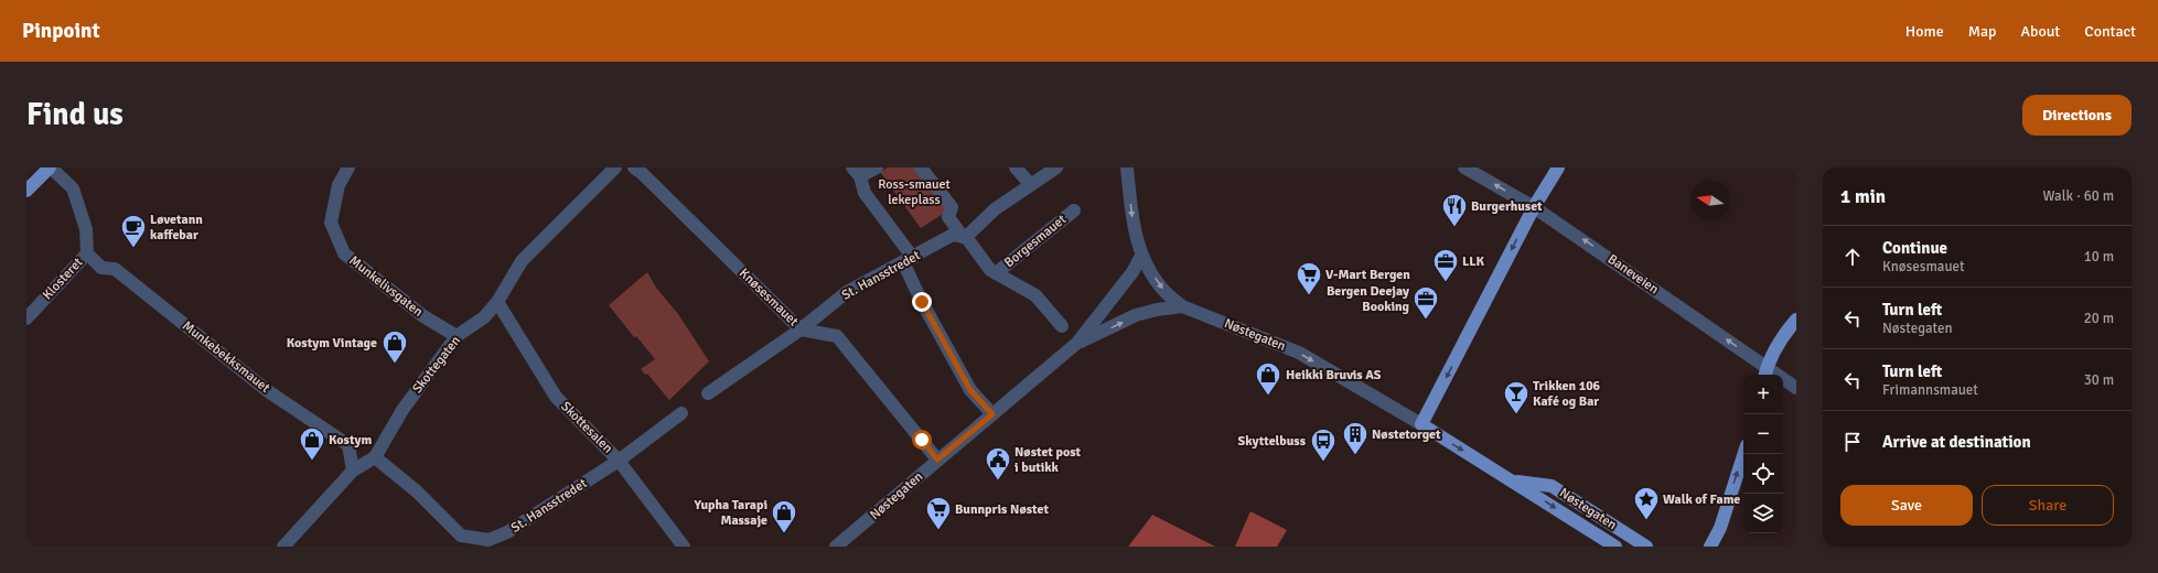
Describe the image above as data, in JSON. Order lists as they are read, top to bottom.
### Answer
{
  "streets": {
    "main road": ["Klosteret", "Nøstegaten"],
    "street": [
      "Borgesmauet",
      "Baneveien",
      "St. Hansstredet",
      "Munkelivsgaten",
      "Knøsesmauet",
      "Munkebekksmauet",
      "Skottegaten",
      "Skottesalen"
    ]
  },
  "crossings": [
    ["St. Hansstredet", "Knøsesmauet"],
    ["St. Hansstredet", "Skottegaten"],
    ["St. Hansstredet", "Skottesalen"],
    ["Klosteret", "Munkebekksmauet"],
    ["Munkelivsgaten", "Skottegaten"],
    ["Knøsesmauet", "Nøstegaten"],
    ["Skottegaten", "Skottesalen"]
  ],
  "one_way": ["Baneveien", "Nøstegaten"],
  "parks": ["Ross-smauet lekeplass"],
  "places": {
    "restaurant": ["Burgerhuset"],
    "cafe": ["Løvetann kaffebar"],
    "office": ["LLK", "Bergen Deejay Booking"],
    "supermarket": ["V-Mart Bergen", "Bunnpris Nøstet"],
    "shop": [
      "Kostym Vintage",
      "Heikki Bruvis AS",
      "Kostym",
      "Yupha Tarapi Massaje"
    ],
    "bar": ["Trikken 106 Kafé og Bar"],
    "building": ["Nøstetorget"],
    "bus stop": ["Skyttelbuss"],
    "public building": ["Nøstet post i butikk"],
    "place": ["Walk of Fame"]
  },
  "north": "left",
  "page": {
    "header": "Pinpoint",
    "nav": [
      "Home",
      "Map",
      "About",
      "Contact"
    ],
    "buttons": [
      "Directions",
      ["Save", "Share"]
    ],
    "title": "Find us",
    "heading": ["1 min", "Walk · 60 m"],
    "list": [
      ["Continue", "Knøsesmauet", "10 m"],
      ["Turn left", "Nøstegaten", "20 m"],
      ["Turn left", "Frimannsmauet", "30 m"],
      "Arrive at destination"
    ],
    "map_buttons": ["+", "−"]
  }
}
